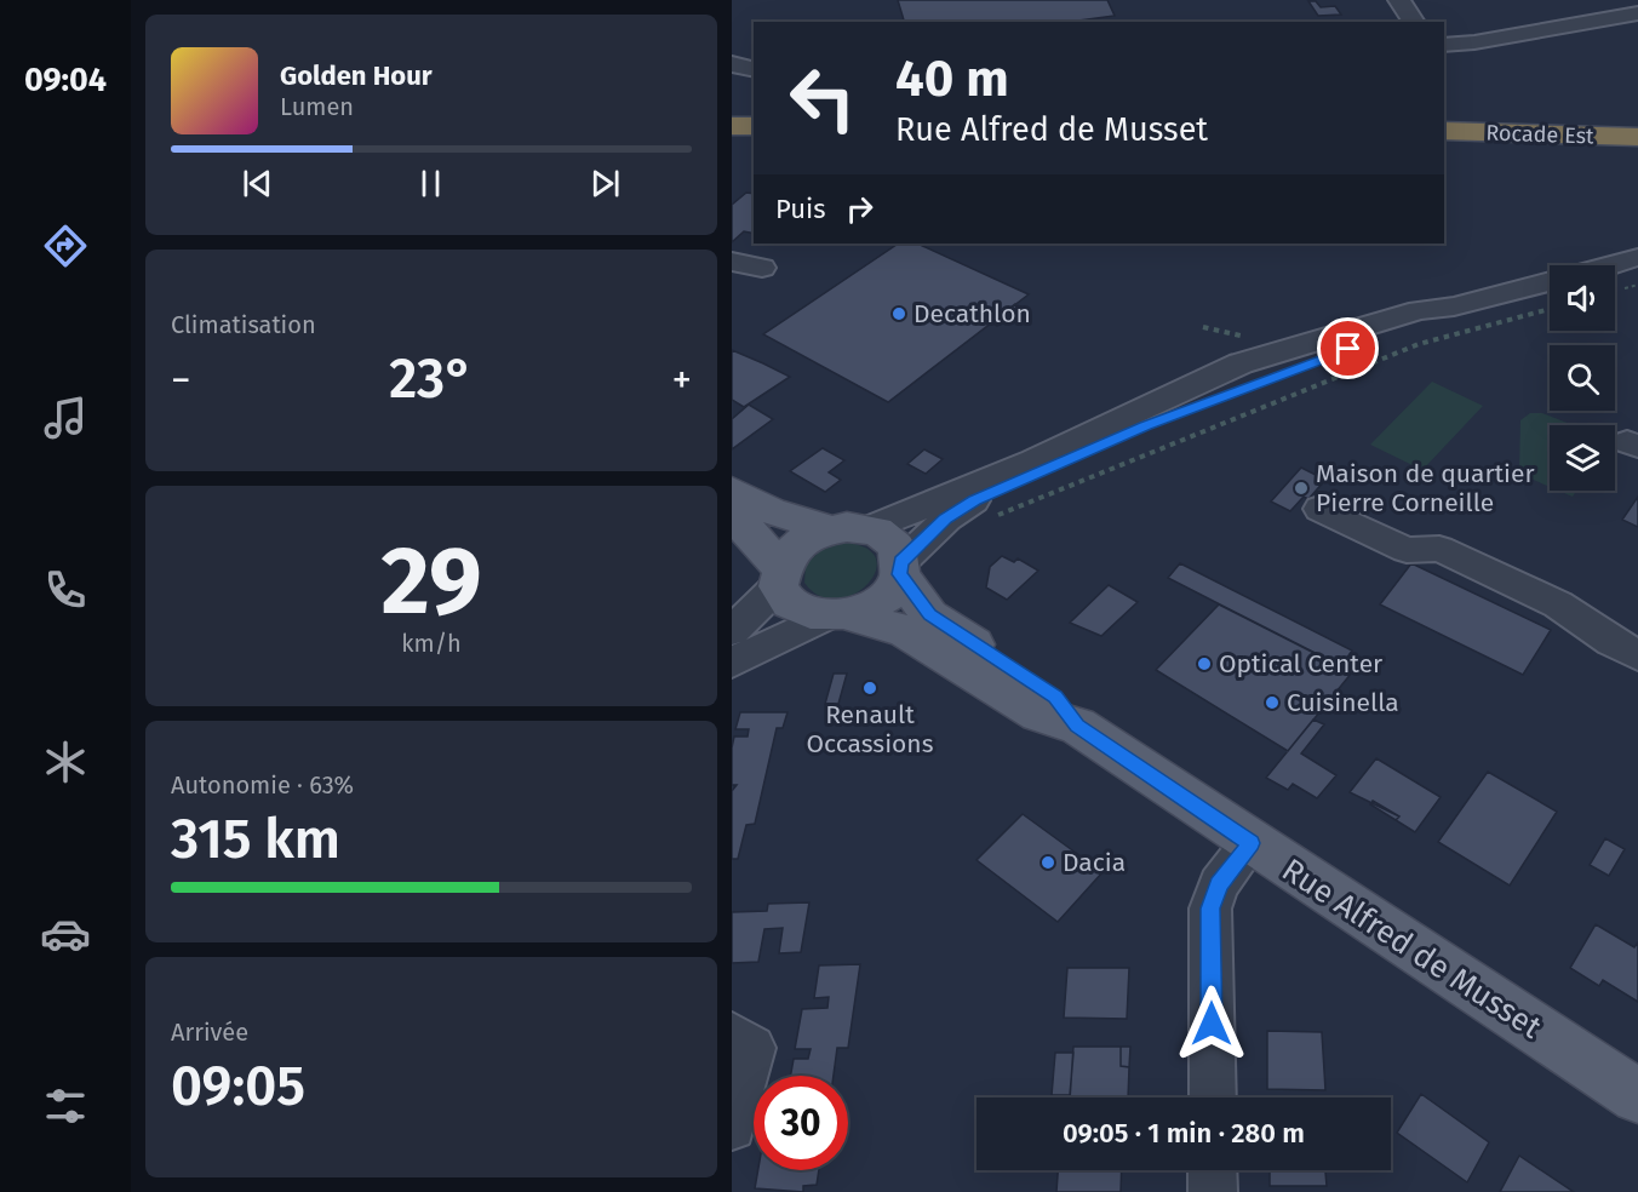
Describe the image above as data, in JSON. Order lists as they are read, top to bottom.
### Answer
{
  "streets": {
    "highway": ["Rocade Est"],
    "main road": ["Rue Alfred de Musset"]
  },
  "places": [
    "Decathlon",
    "Maison de quartier Pierre Corneille",
    "Optical Center",
    "Renault Occassions",
    "Cuisinella",
    "Dacia"
  ],
  "page": {
    "tabs": "09:04",
    "turn": ["40 m", "Rue Alfred de Musset"],
    "song": ["Golden Hour", "Lumen"],
    "then": "Puis",
    "tile": [
      "Climatisation",
      ["29", "km/h"],
      ["Autonomie · 63%", "315 km"],
      ["Arrivée", "09:05"]
    ],
    "heat": ["−", "23°", "+"],
    "limit": "30",
    "trip": "09:05 · 1 min · 280 m"
  }
}
